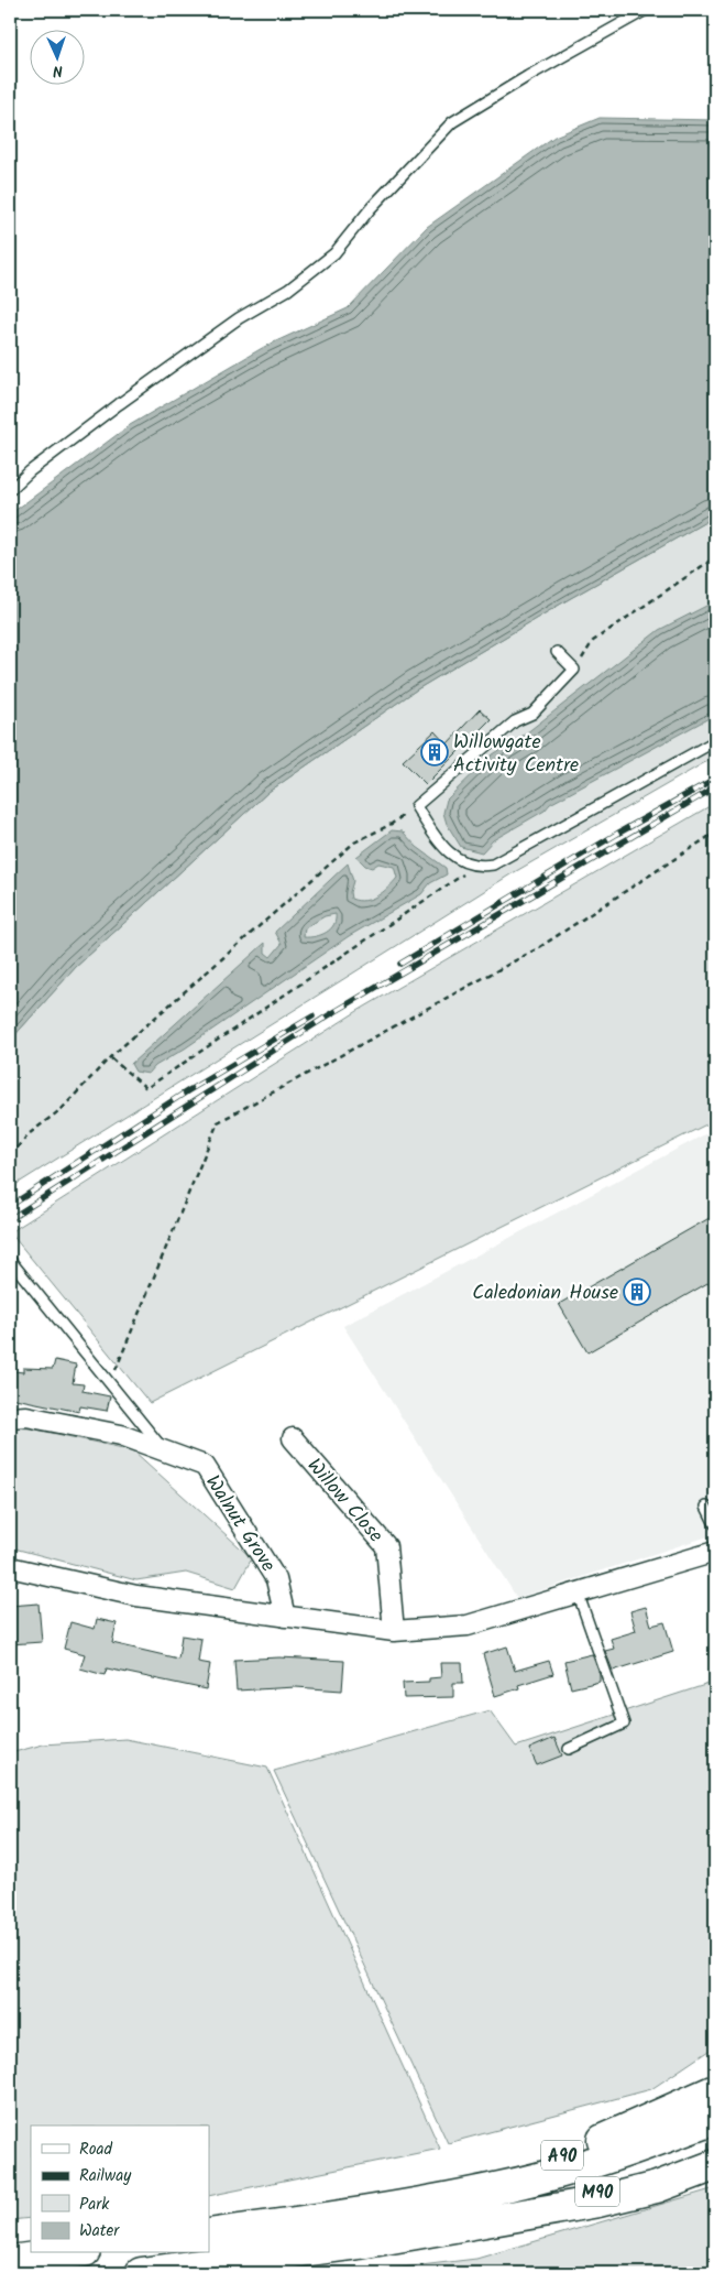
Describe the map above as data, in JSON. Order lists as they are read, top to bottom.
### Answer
{
  "streets": {
    "highway": ["A90", "M90"],
    "street": ["Willow Close", "Walnut Grove"]
  },
  "crossings": [
    ["A90", "M90"]
  ],
  "places": {
    "building": ["Willowgate Activity Centre", "Caledonian House"]
  },
  "legend": [
    "Road",
    "Railway",
    "Park",
    "Water"
  ],
  "north": "bottom"
}
